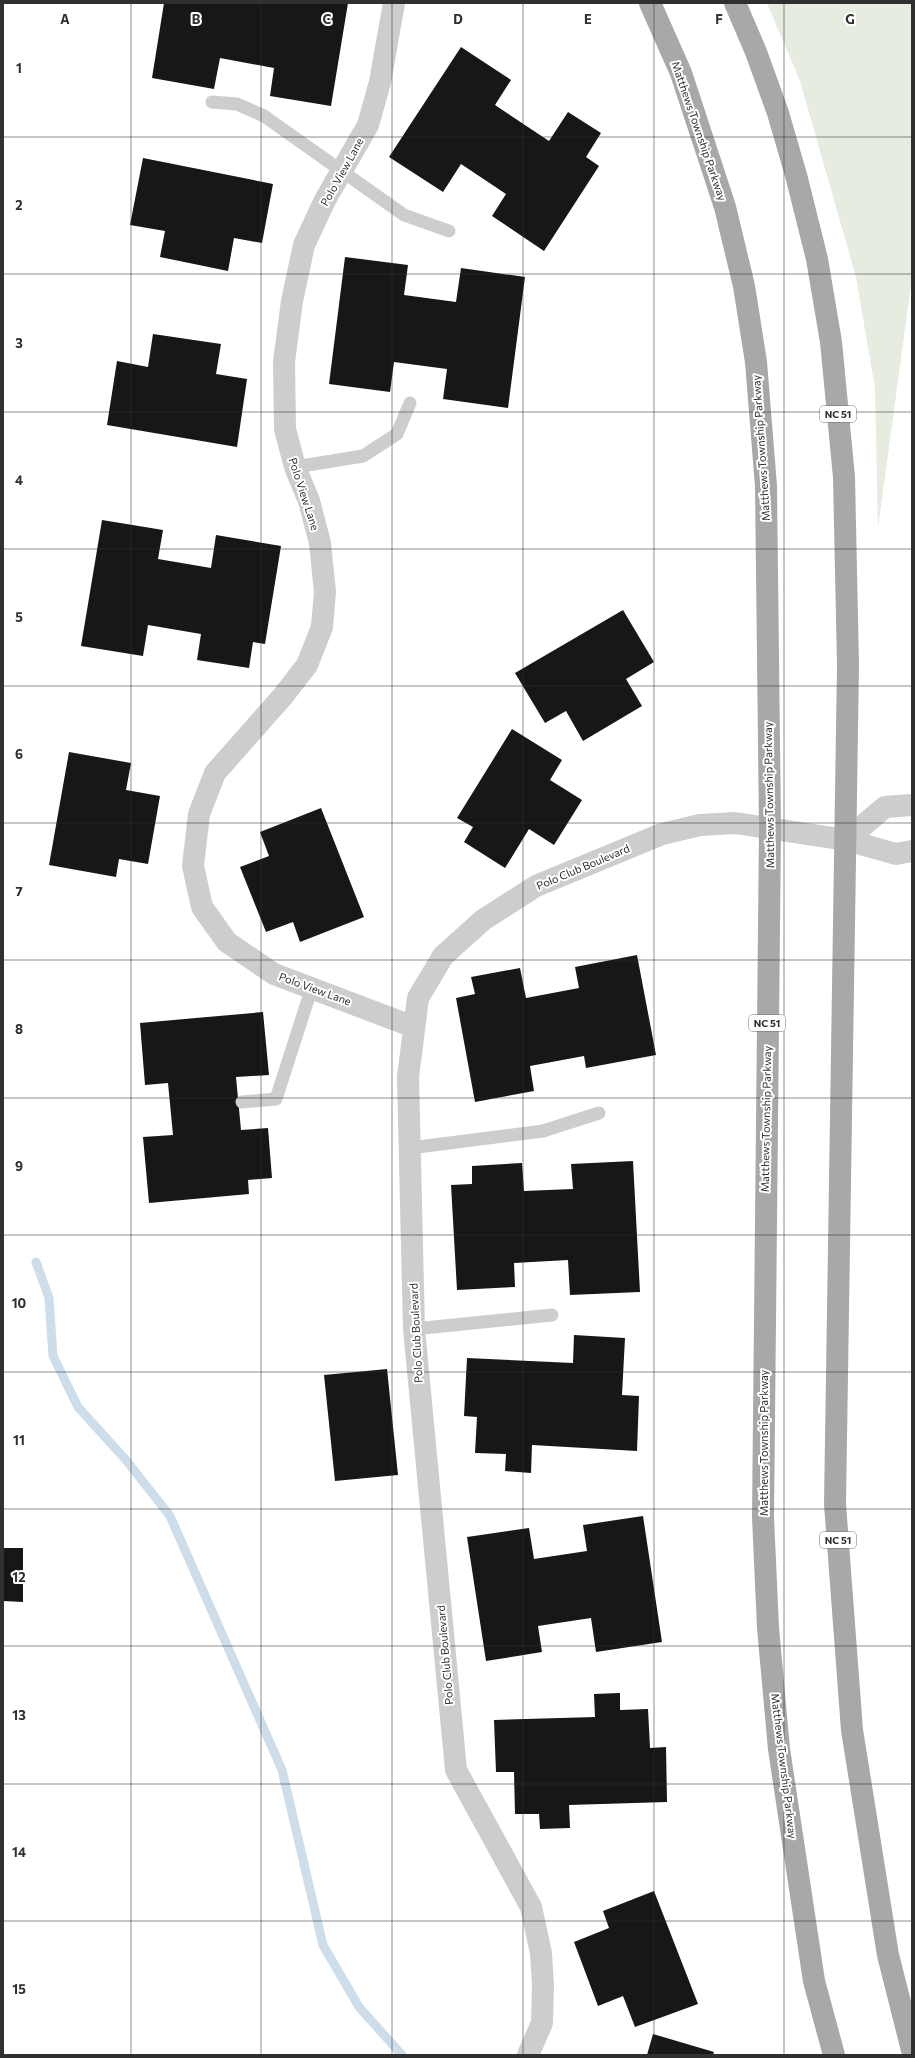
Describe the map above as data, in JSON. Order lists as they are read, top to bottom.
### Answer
{
  "streets": {
    "main road": ["Matthews Township Parkway", "NC 51"],
    "street": ["Polo View Lane", "Polo Club Boulevard"]
  },
  "crossings": [
    ["Matthews Township Parkway", "Polo Club Boulevard"],
    ["Polo View Lane", "Polo Club Boulevard"],
    ["NC 51", "Polo Club Boulevard"]
  ],
  "grid": {
    "columns": [
      "A",
      "B",
      "C",
      "D",
      "E",
      "F",
      "G"
    ],
    "rows": [
      "1",
      "2",
      "3",
      "4",
      "5",
      "6",
      "7",
      "8",
      "9",
      "10",
      "11",
      "12",
      "13",
      "14",
      "15"
    ]
  }
}
